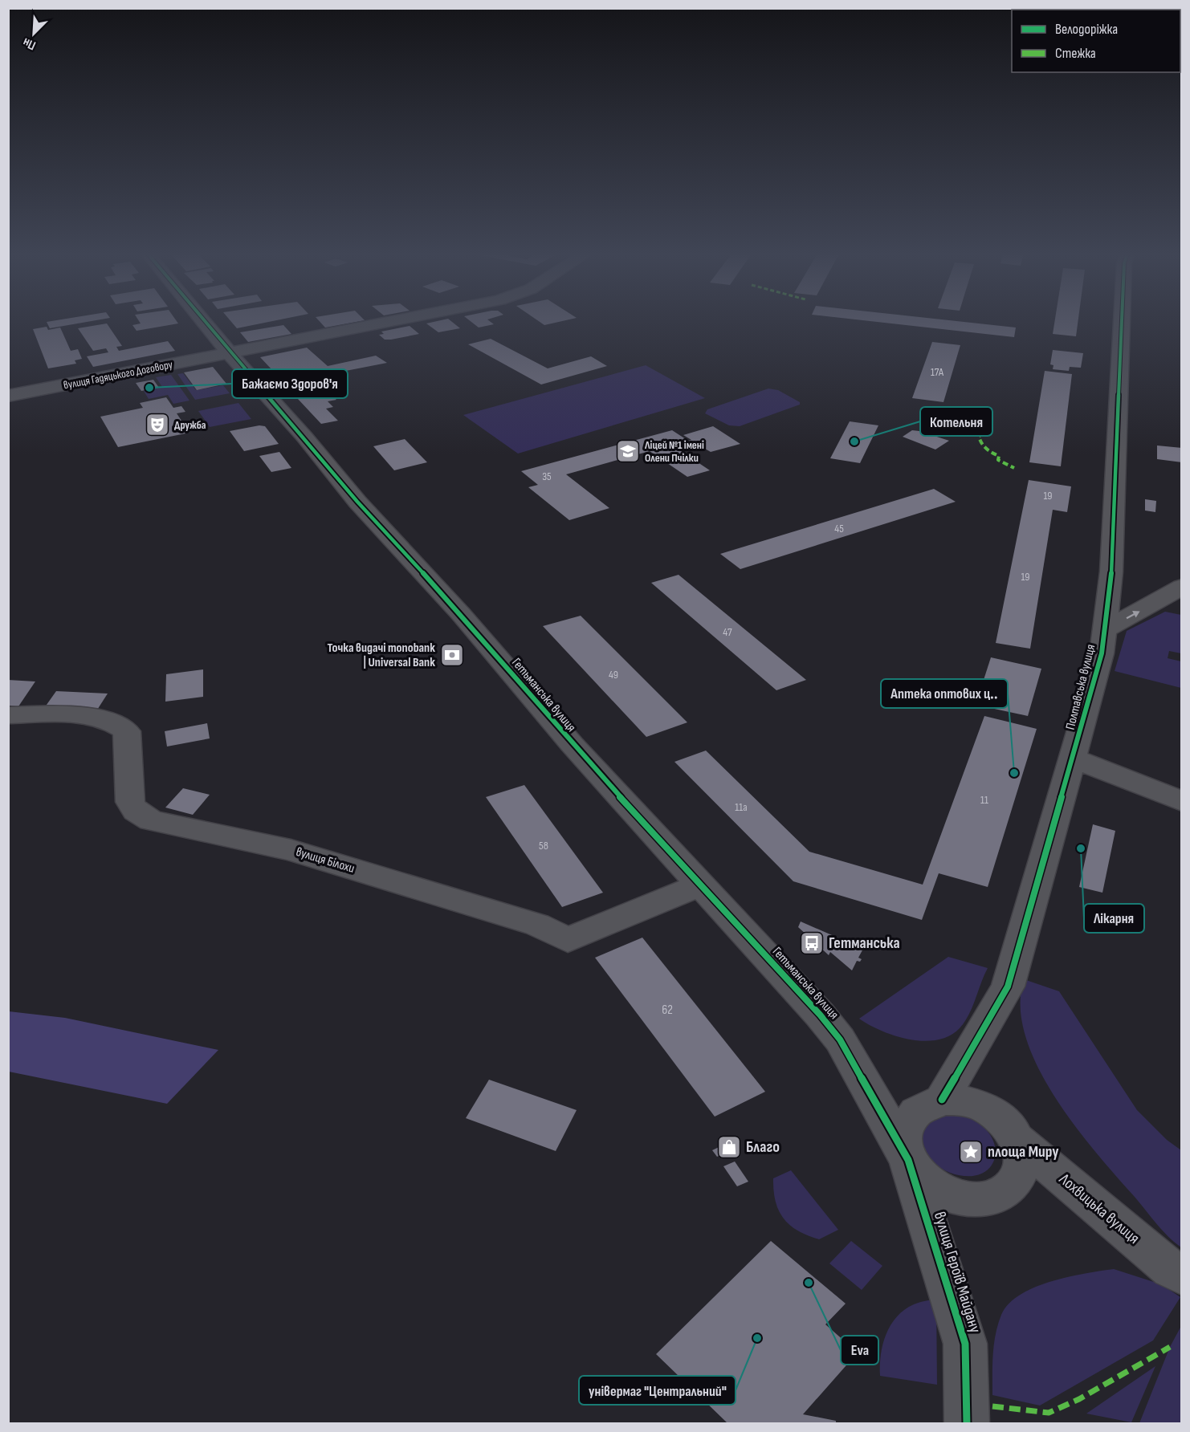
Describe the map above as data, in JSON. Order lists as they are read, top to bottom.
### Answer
{
  "streets": {
    "street": [
      "вулиця Гадяцького Договору",
      "Полтавська вулиця",
      "Гетьманська вулиця",
      "вулиця Білохи",
      "Лохвицька вулиця",
      "вулиця Героїв Майдану"
    ]
  },
  "crossings": [
    ["вулиця Гадяцького Договору", "Гетьманська вулиця"],
    ["Полтавська вулиця", "Гетьманська вулиця"],
    ["Полтавська вулиця", "Лохвицька вулиця"],
    ["Полтавська вулиця", "вулиця Героїв Майдану"],
    ["Гетьманська вулиця", "вулиця Білохи"],
    ["Гетьманська вулиця", "Лохвицька вулиця"],
    ["Гетьманська вулиця", "вулиця Героїв Майдану"],
    ["Лохвицька вулиця", "вулиця Героїв Майдану"]
  ],
  "places": {
    "other": [
      "Бажаємо Здоров'я",
      "Котельня",
      "Аптека оптових ц‥",
      "Лікарня",
      "Eva",
      "універмаг \"Центральний\""
    ],
    "theatre": ["Дружба"],
    "school or university": ["Ліцей №1 імені Олени Пчілки"],
    "bank": ["Точка видачі monobank | Universal Bank"],
    "bus stop": ["Гетманська"],
    "shop": ["Благо"],
    "place": ["площа Миру"]
  },
  "house_numbers": [
    "17А",
    "35",
    "19",
    "45",
    "19",
    "47",
    "49",
    "11",
    "11а",
    "58",
    "62"
  ],
  "legend": ["Велодоріжка", "Стежка"],
  "north": "bottom left"
}
